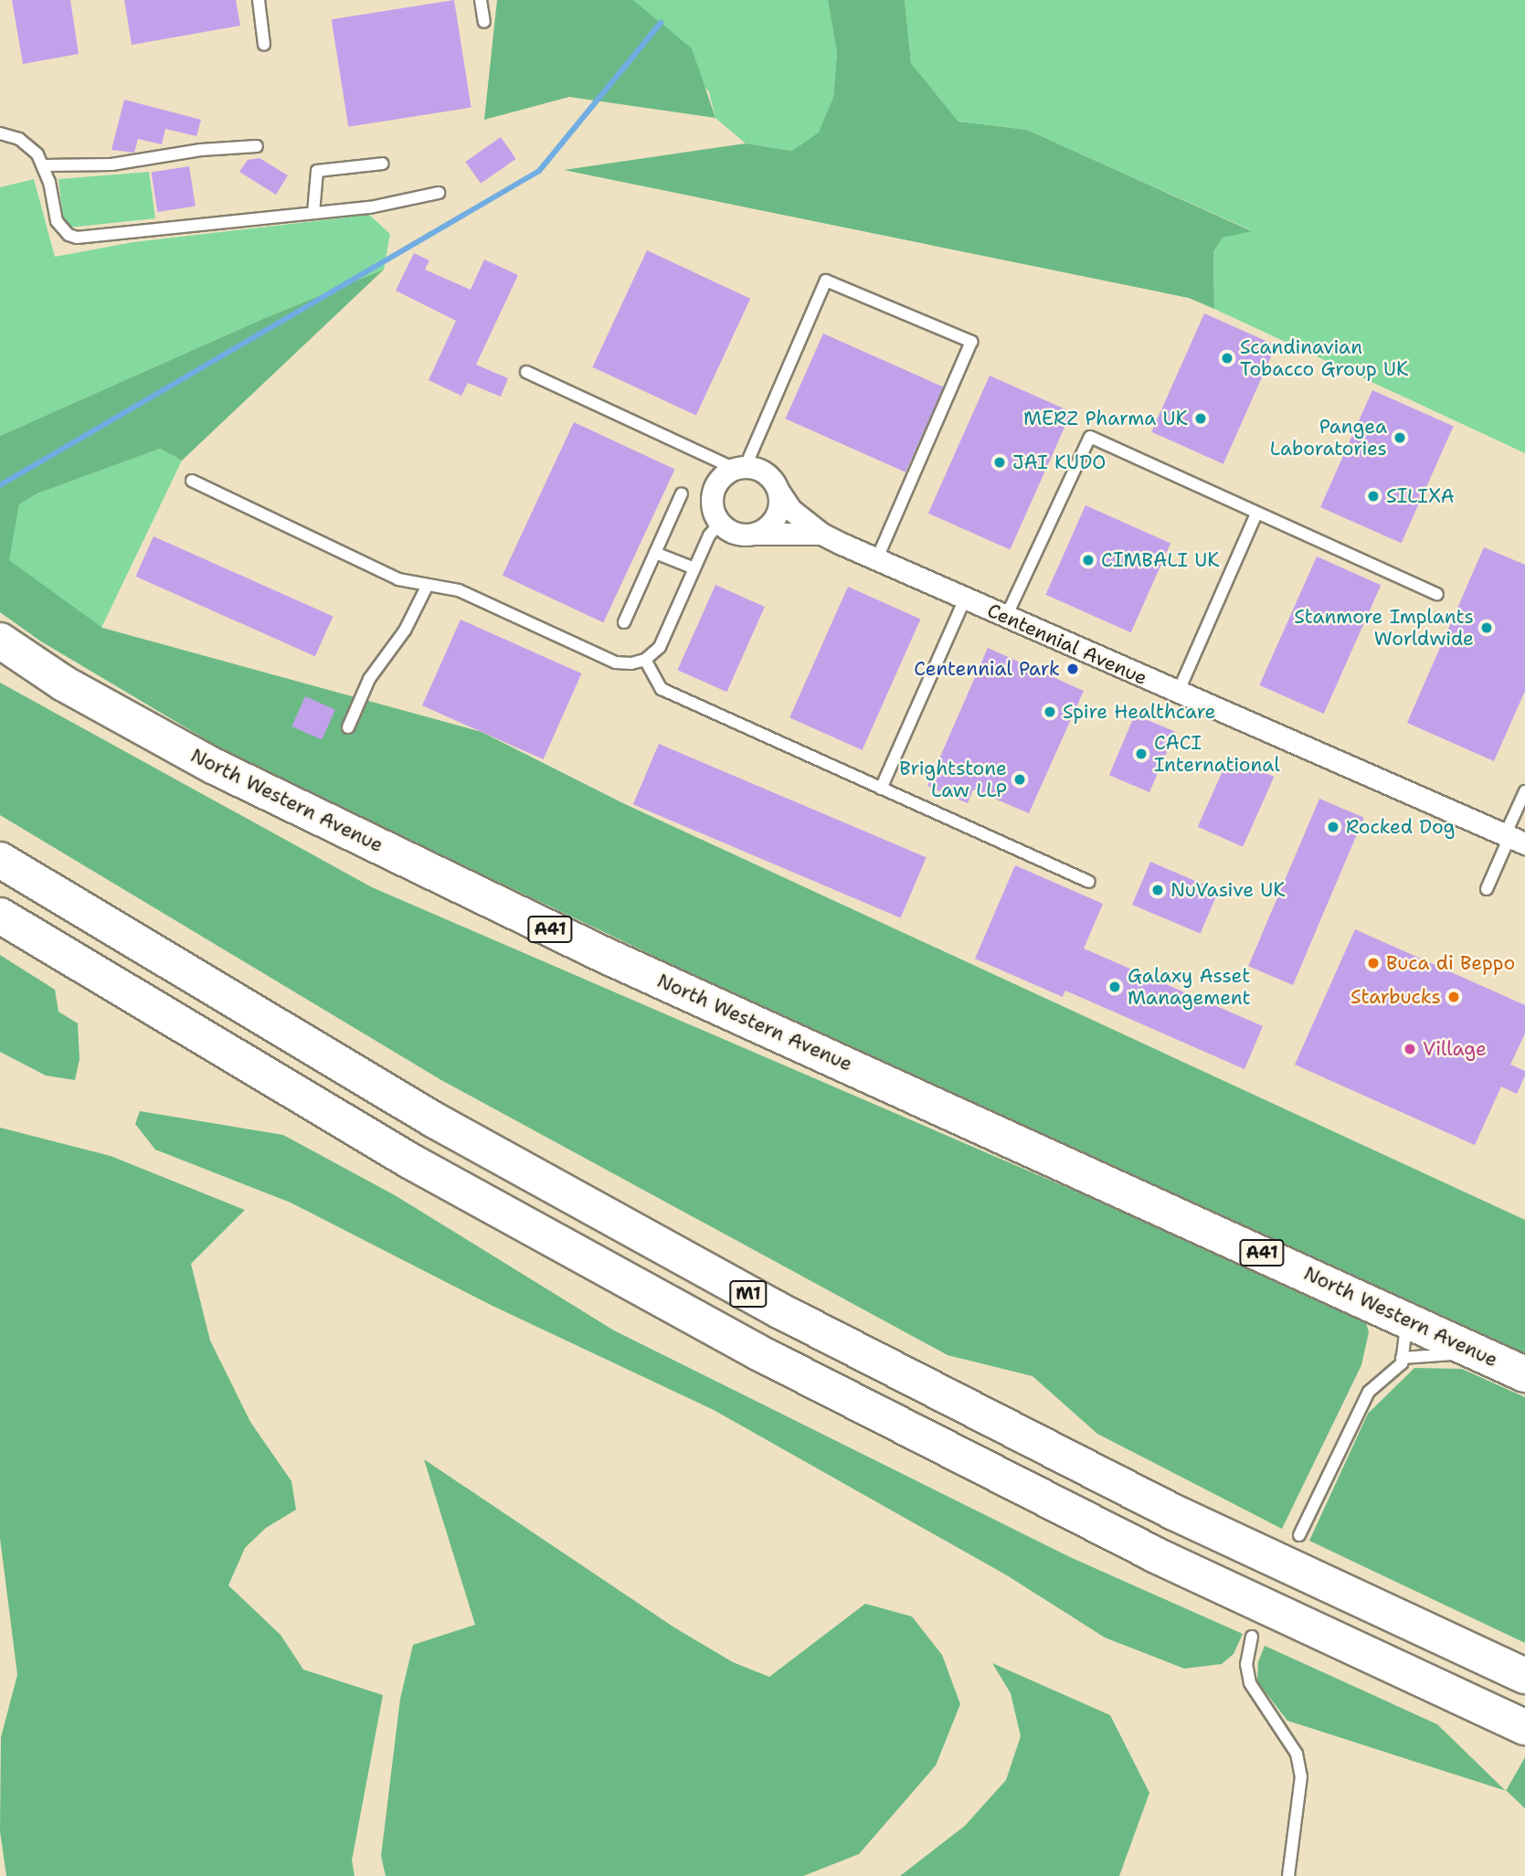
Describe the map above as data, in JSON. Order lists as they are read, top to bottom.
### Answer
{
  "streets": {
    "highway": ["North Western Avenue", "A41", "M1"],
    "street": ["Centennial Avenue"]
  },
  "places": [
    "Scandinavian Tobacco Group UK",
    "MERZ Pharma UK",
    "Pangea Laboratories",
    "JAI KUDO",
    "SILIXA",
    "CIMBALI UK",
    "Stanmore Implants Worldwide",
    "Centennial Park",
    "Spire Healthcare",
    "CACI International",
    "Brightstone Law LLP",
    "Rocked Dog",
    "NuVasive UK",
    "Buca di Beppo",
    "Galaxy Asset Management",
    "Starbucks",
    "Village"
  ]
}
